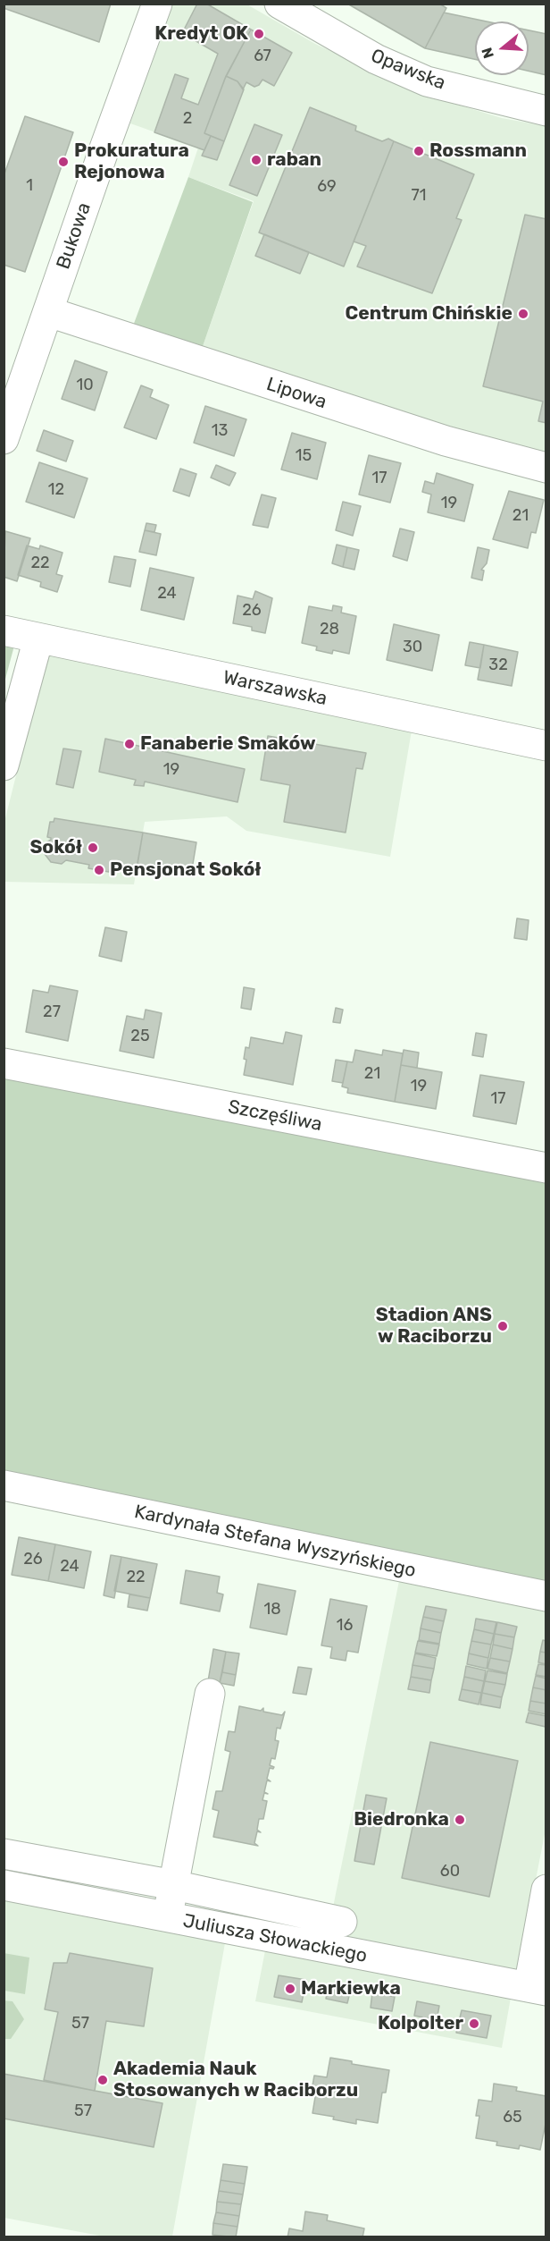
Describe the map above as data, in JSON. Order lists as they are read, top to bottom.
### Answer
{
  "streets": {
    "street": [
      "Opawska",
      "Bukowa",
      "Lipowa",
      "Warszawska",
      "Szczęśliwa",
      "Kardynała Stefana Wyszyńskiego",
      "Juliusza Słowackiego"
    ]
  },
  "crossings": [
    ["Bukowa", "Lipowa"]
  ],
  "places": [
    "Kredyt OK",
    "Rossmann",
    "raban",
    "Prokuratura Rejonowa",
    "Centrum Chińskie",
    "Fanaberie Smaków",
    "Sokół",
    "Pensjonat Sokół",
    "Stadion ANS w Raciborzu",
    "Biedronka",
    "Markiewka",
    "Kolpolter",
    "Akademia Nauk Stosowanych w Raciborzu"
  ],
  "house_numbers": [
    "67",
    "2",
    "1",
    "69",
    "71",
    "10",
    "13",
    "15",
    "17",
    "12",
    "19",
    "21",
    "22",
    "24",
    "26",
    "28",
    "30",
    "32",
    "19",
    "27",
    "25",
    "21",
    "19",
    "17",
    "26",
    "24",
    "22",
    "18",
    "16",
    "60",
    "57",
    "57",
    "65"
  ],
  "north": "left"
}
